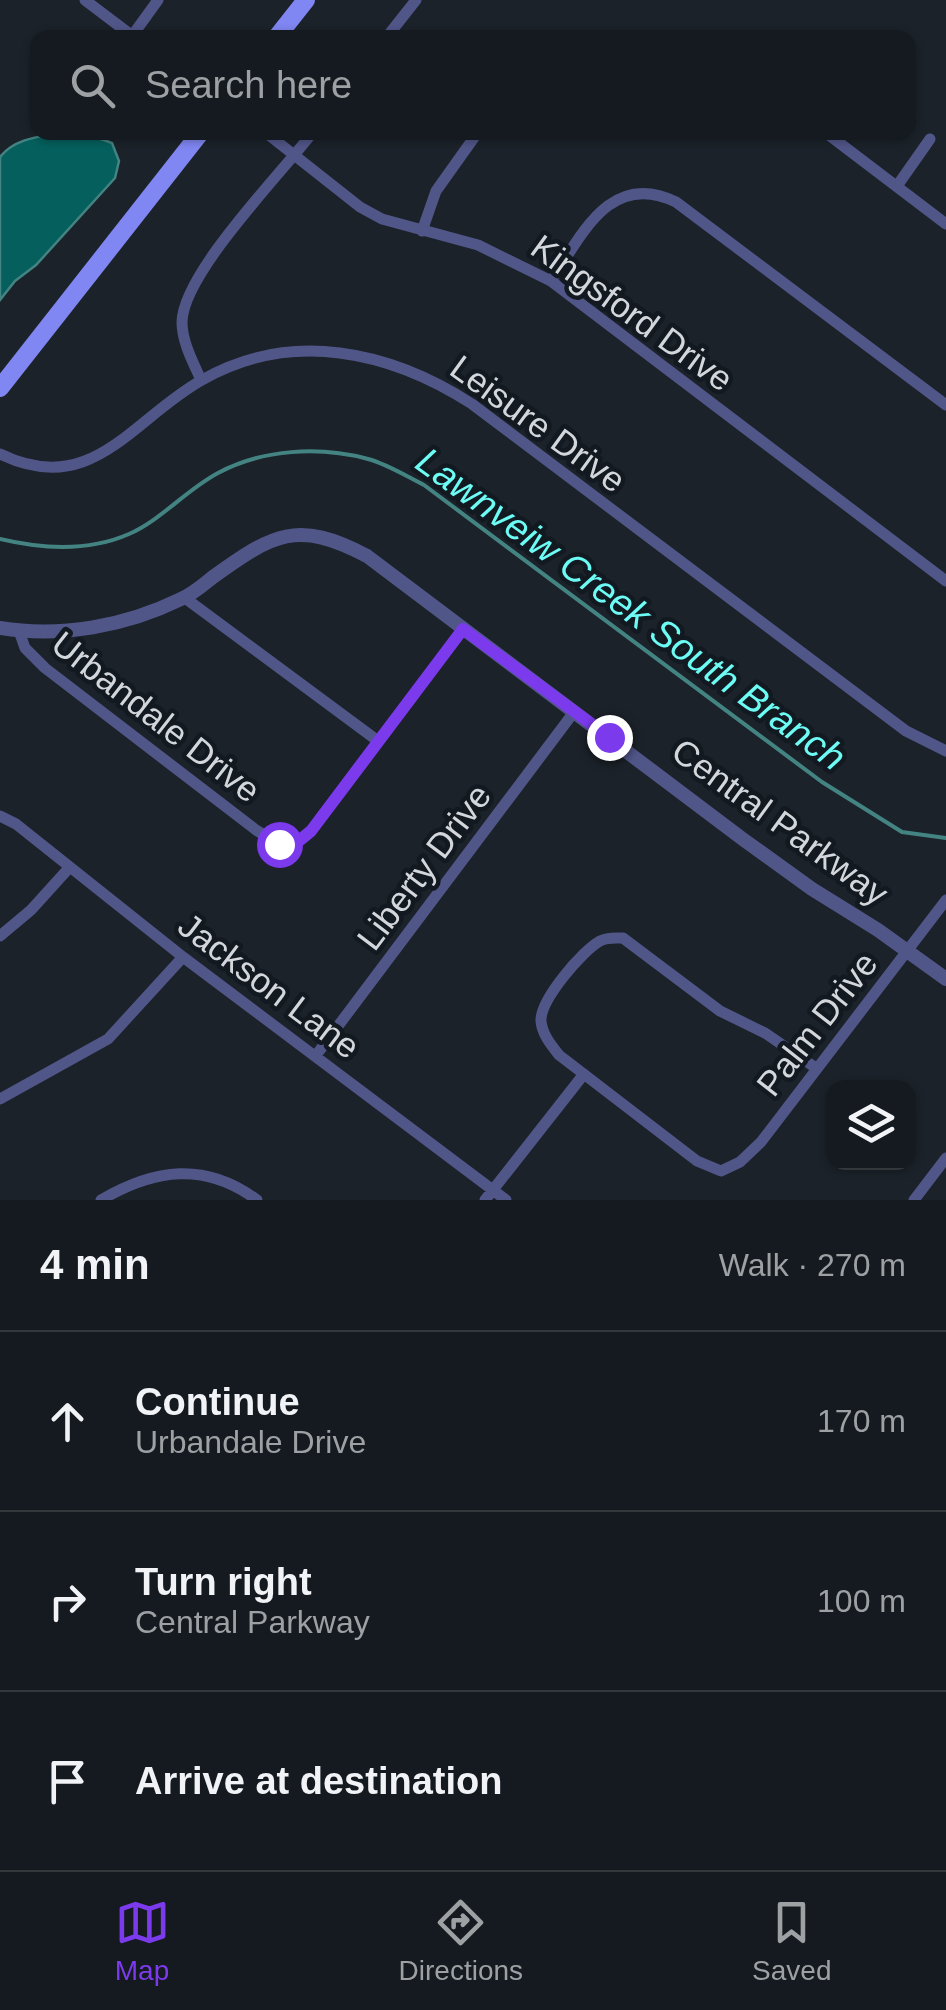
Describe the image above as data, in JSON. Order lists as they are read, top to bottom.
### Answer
{
  "streets": {
    "street": [
      "Kingsford Drive",
      "Leisure Drive",
      "Urbandale Drive",
      "Central Parkway",
      "Liberty Drive",
      "Jackson Lane",
      "Palm Drive"
    ]
  },
  "crossings": [
    ["Urbandale Drive", "Central Parkway"],
    ["Central Parkway", "Liberty Drive"],
    ["Central Parkway", "Palm Drive"],
    ["Liberty Drive", "Jackson Lane"]
  ],
  "water": ["Lawnveiw Creek South Branch"],
  "page": {
    "search": "Search here",
    "heading": ["4 min", "Walk · 270 m"],
    "list": [
      ["Continue", "Urbandale Drive", "170 m"],
      ["Turn right", "Central Parkway", "100 m"],
      "Arrive at destination"
    ],
    "nav": ["Map", "Directions", "Saved"]
  }
}
